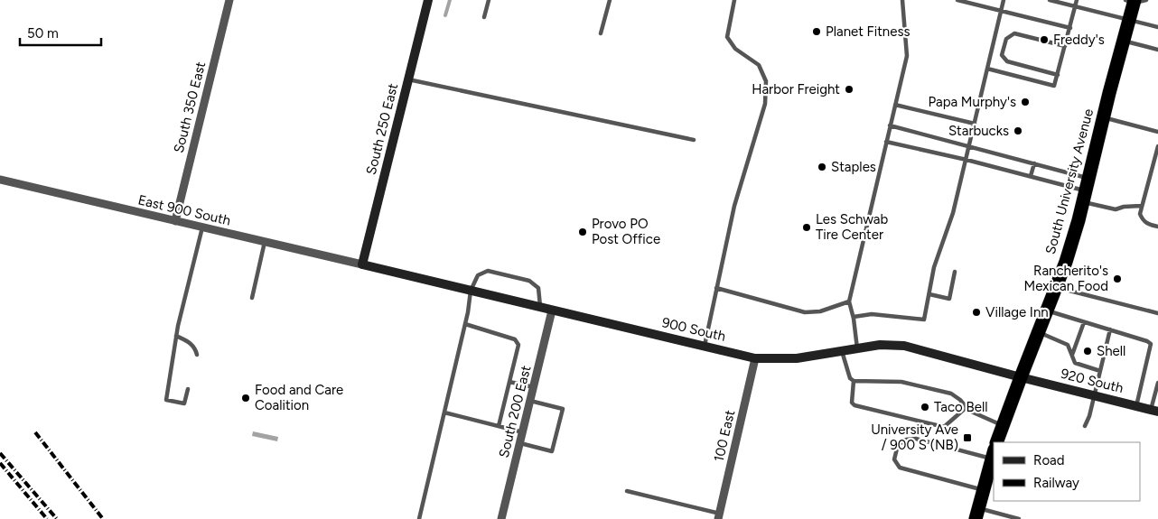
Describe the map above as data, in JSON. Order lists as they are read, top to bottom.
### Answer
{
  "streets": {
    "highway": ["South University Avenue"],
    "street": [
      "South 350 East",
      "South 250 East",
      "East 900 South",
      "900 South",
      "920 South",
      "South 200 East",
      "100 East"
    ]
  },
  "crossings": [
    ["South 350 East", "East 900 South"],
    ["South 250 East", "East 900 South"],
    ["South 250 East", "900 South"],
    ["South University Avenue", "900 South"],
    ["South University Avenue", "920 South"],
    ["East 900 South", "900 South"],
    ["900 South", "920 South"],
    ["900 South", "South 200 East"],
    ["900 South", "100 East"]
  ],
  "places": {
    "other": [
      "Planet Fitness",
      "Freddy's",
      "Harbor Freight",
      "Papa Murphy's",
      "Starbucks",
      "Staples",
      "Les Schwab Tire Center",
      "Provo PO Post Office",
      "Rancherito's Mexican Food",
      "Village Inn",
      "Shell",
      "Food and Care Coalition",
      "Taco Bell"
    ],
    "transit": ["University Ave / 900 S (NB)"]
  },
  "legend": ["Road", "Railway"],
  "scale_bar": "50 m"
}
